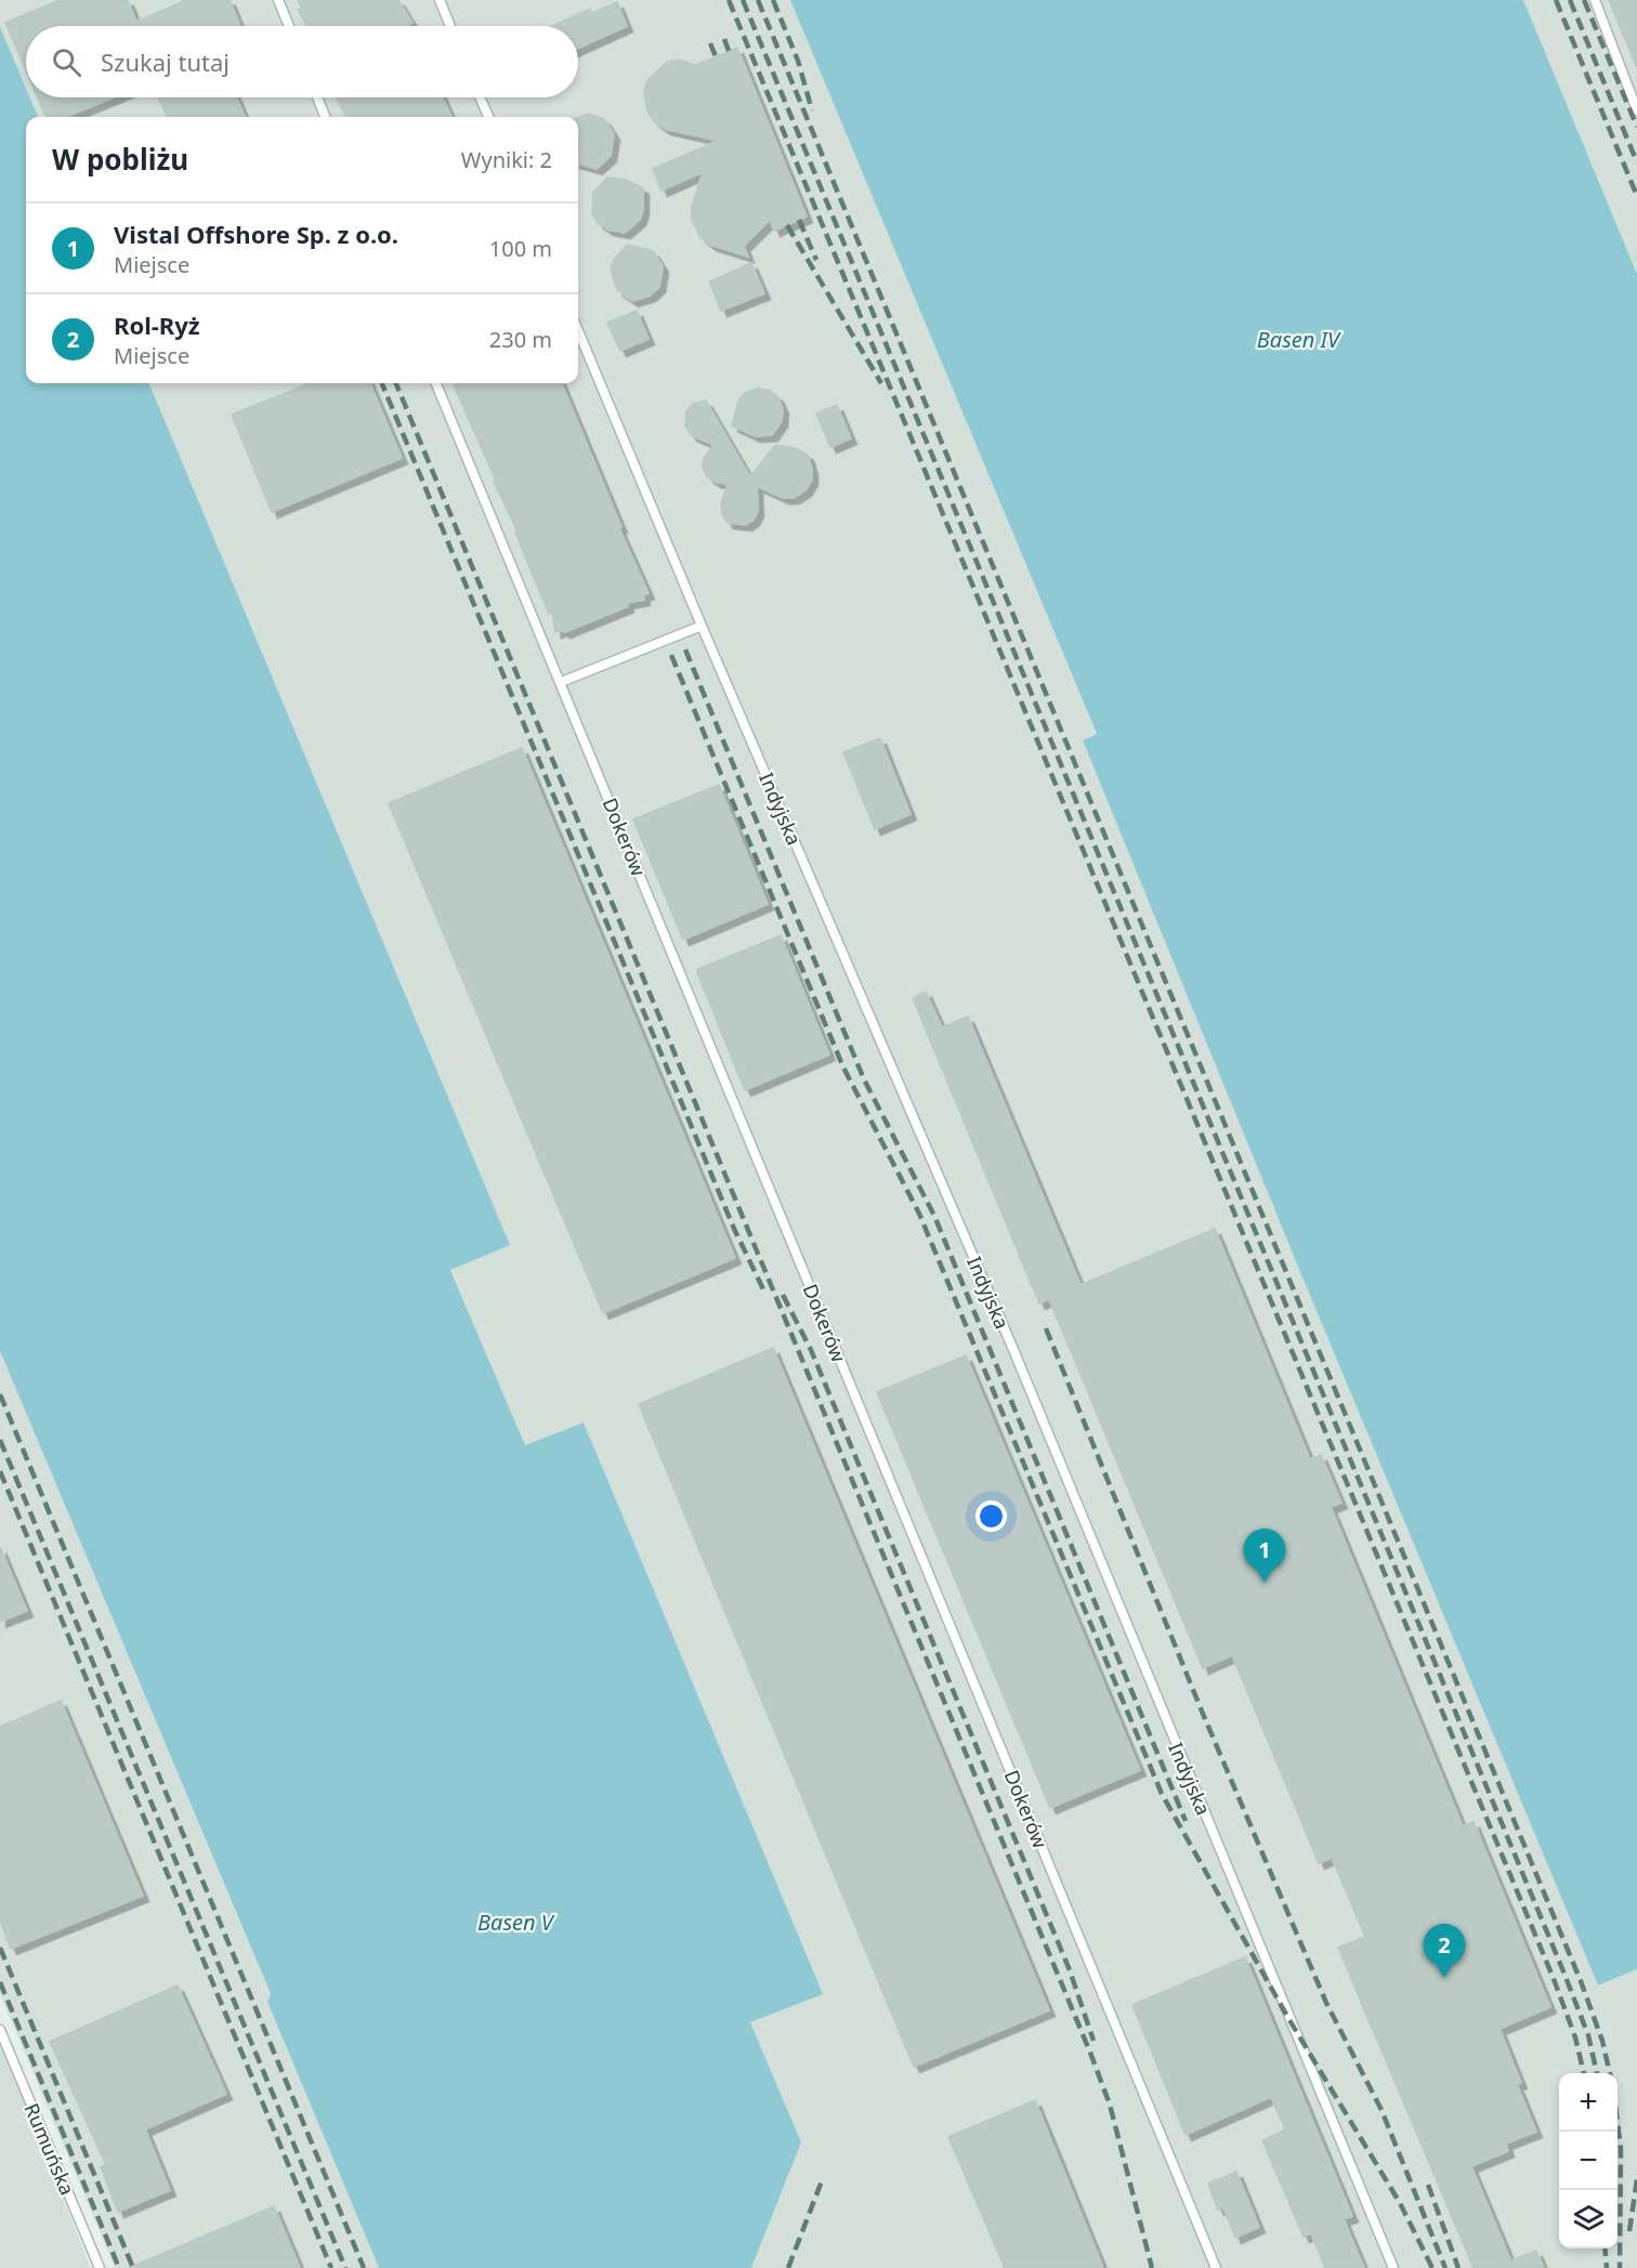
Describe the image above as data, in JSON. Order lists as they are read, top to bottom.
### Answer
{
  "streets": {
    "lane": ["Indyjska", "Dokerów", "Rumuńska"]
  },
  "water": ["Basen IV", "Basen V"],
  "page": {
    "search": "Szukaj tutaj",
    "heading": ["W pobliżu", "Wyniki: 2"],
    "list": [
      {
        "mark": "1",
        "name": "Vistal Offshore Sp. z o.o.",
        "note": "Miejsce",
        "value": "100 m"
      },
      {
        "mark": "2",
        "name": "Rol-Ryż",
        "note": "Miejsce",
        "value": "230 m"
      }
    ],
    "pins": ["1", "2"],
    "map_buttons": ["+", "−"]
  }
}
